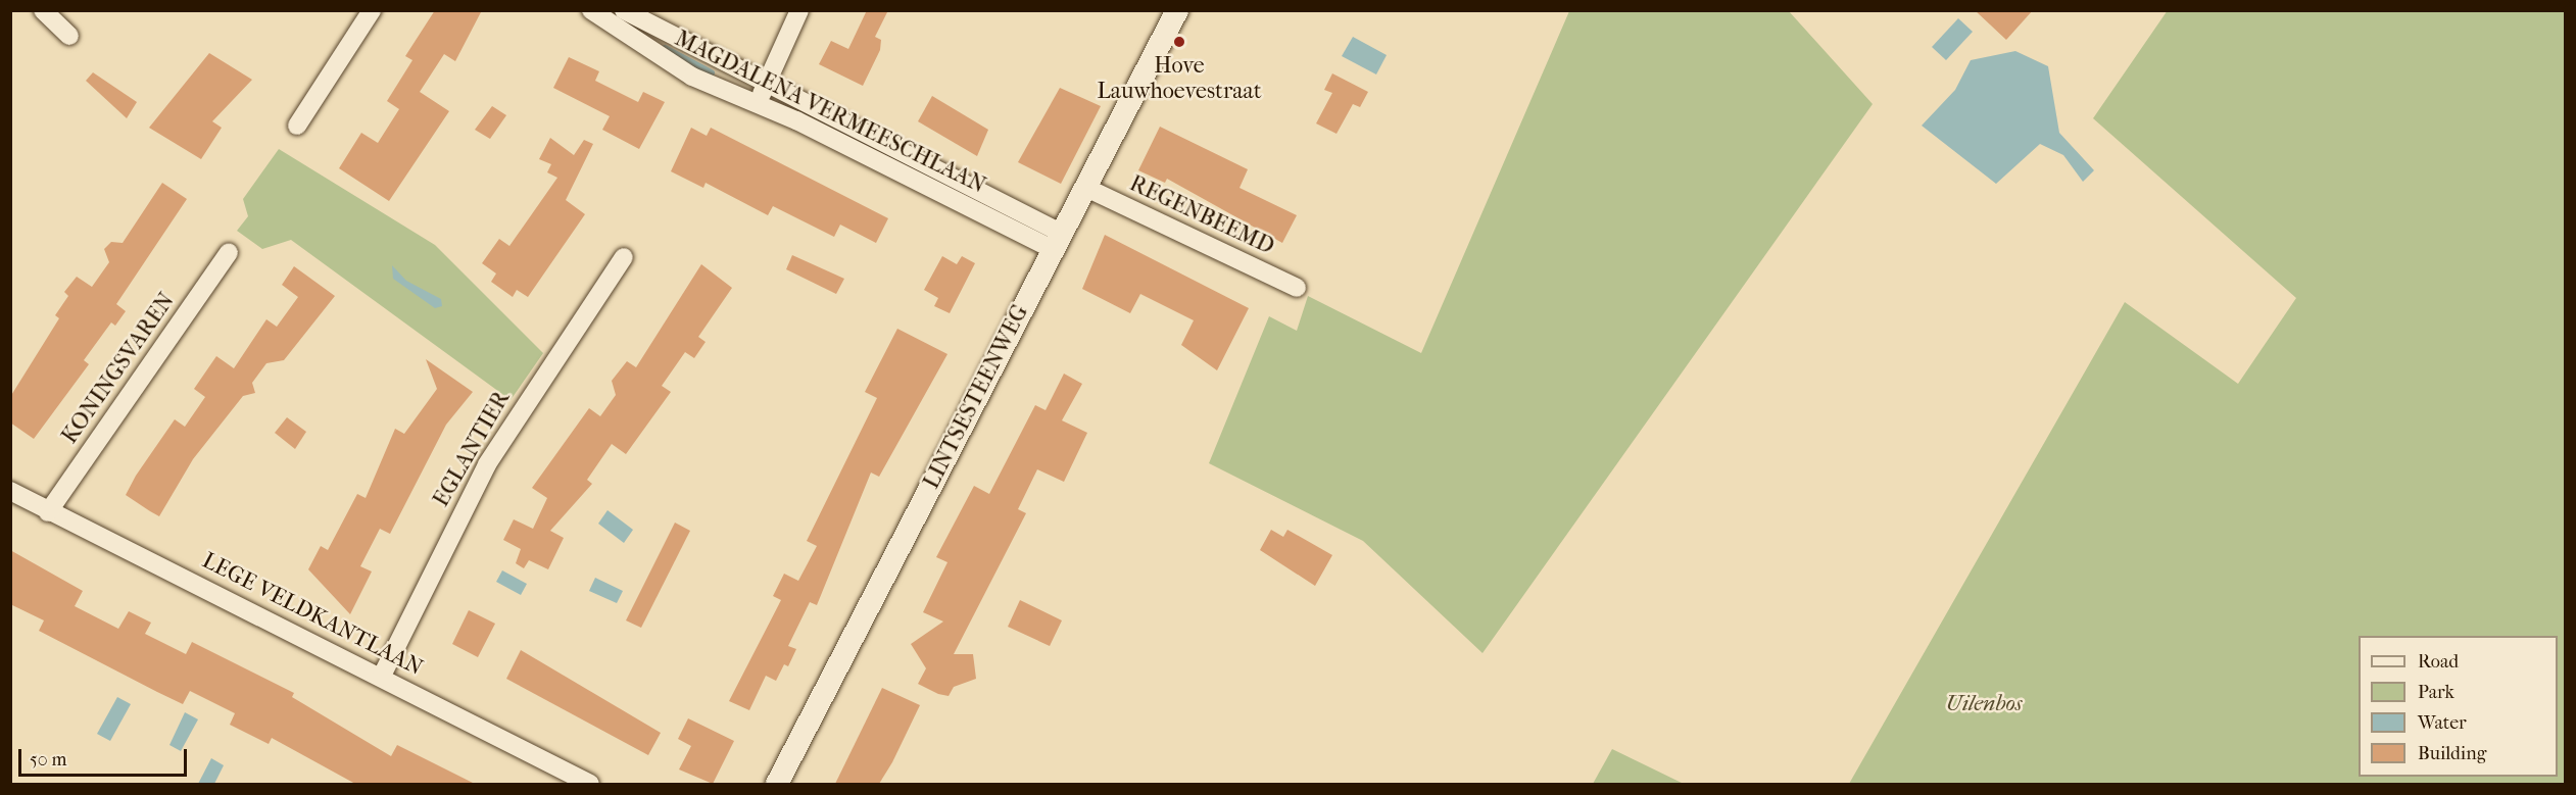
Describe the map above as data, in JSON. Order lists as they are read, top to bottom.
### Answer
{
  "streets": {
    "street": [
      "MAGDALENA VERMEESCHLAAN",
      "REGENBEEMD",
      "KONINGSVAREN",
      "LINTSESTEENWEG",
      "EGLANTIER",
      "LEGE VELDKANTLAAN"
    ]
  },
  "crossings": [
    ["MAGDALENA VERMEESCHLAAN", "LINTSESTEENWEG"],
    ["REGENBEEMD", "LINTSESTEENWEG"],
    ["KONINGSVAREN", "LEGE VELDKANTLAAN"],
    ["EGLANTIER", "LEGE VELDKANTLAAN"]
  ],
  "parks": ["Uilenbos"],
  "places": ["Hove Lauwhoevestraat"],
  "legend": [
    "Road",
    "Park",
    "Water",
    "Building"
  ],
  "scale_bar": "50 m"
}
